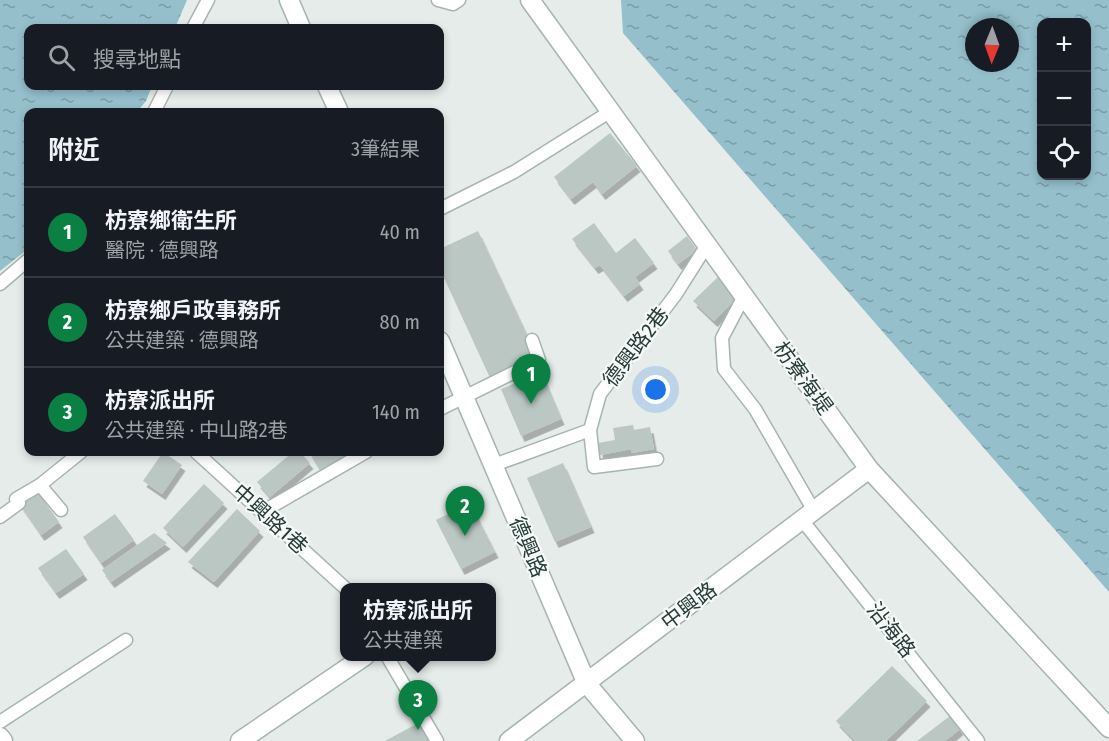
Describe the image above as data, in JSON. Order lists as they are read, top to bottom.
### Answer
{
  "streets": {
    "street": ["枋寮海堤", "德興路", "中興路"],
    "lane": ["德興路2巷", "中興路1巷", "沿海路"]
  },
  "crossings": [
    ["德興路2巷", "枋寮海堤"],
    ["枋寮海堤", "中興路"],
    ["枋寮海堤", "沿海路"],
    ["德興路", "中興路"],
    ["中興路", "沿海路"]
  ],
  "north": "bottom",
  "page": {
    "map_buttons": ["+", "−"],
    "search": "搜尋地點",
    "heading": ["附近", "3筆結果"],
    "list": [
      {
        "mark": "1",
        "name": "枋寮鄉衛生所",
        "note": "醫院 · 德興路",
        "value": "40 m"
      },
      {
        "mark": "2",
        "name": "枋寮鄉戶政事務所",
        "note": "公共建築 · 德興路",
        "value": "80 m"
      },
      {
        "mark": "3",
        "name": "枋寮派出所",
        "note": "公共建築 · 中山路2巷",
        "value": "140 m"
      }
    ],
    "pins": ["1", "2", "3"],
    "popup": ["枋寮派出所", "公共建築"]
  }
}
